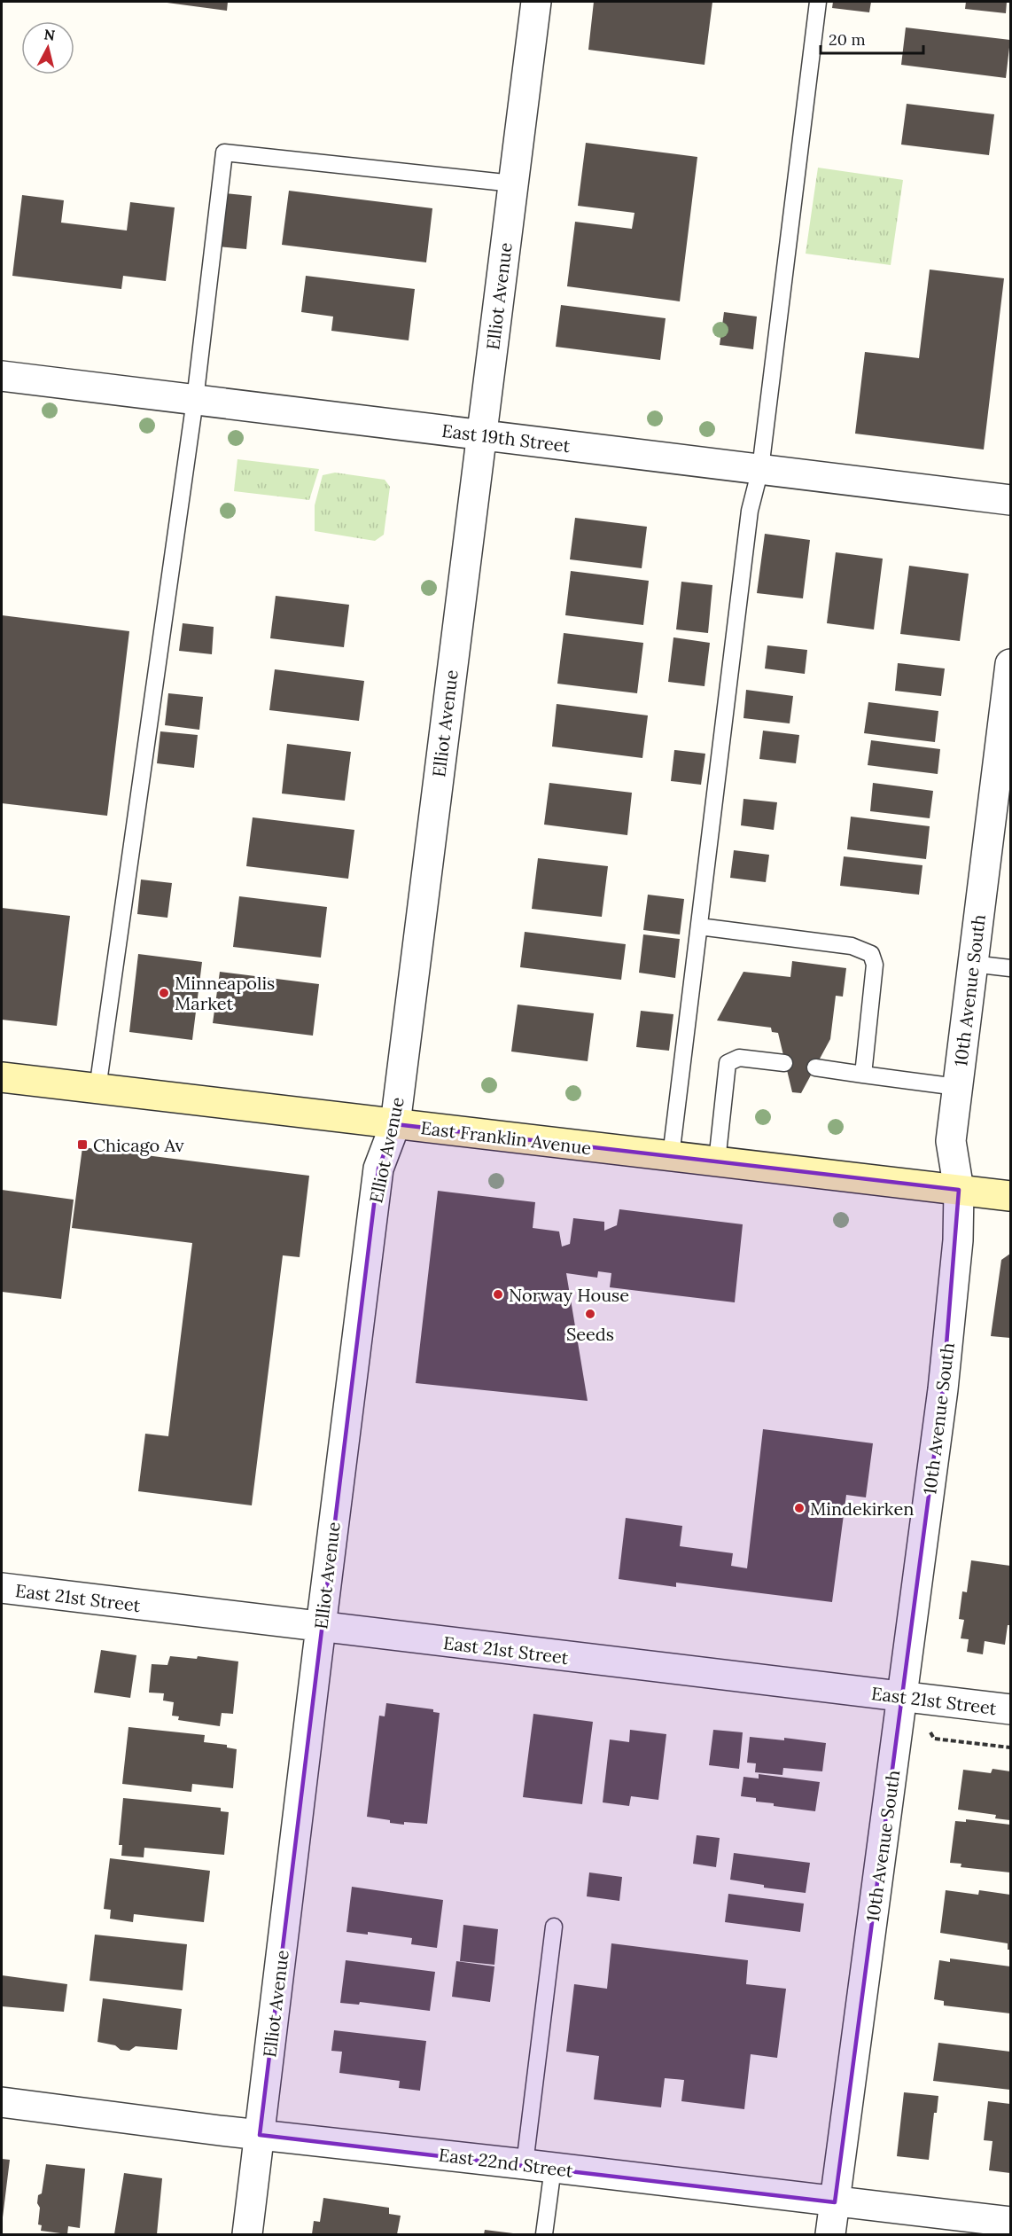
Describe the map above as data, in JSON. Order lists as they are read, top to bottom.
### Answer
{
  "streets": {
    "main road": ["East Franklin Avenue"],
    "street": [
      "Elliot Avenue",
      "East 19th Street",
      "10th Avenue South",
      "East 21st Street",
      "East 22nd Street"
    ]
  },
  "crossings": [
    ["Elliot Avenue", "East 19th Street"],
    ["Elliot Avenue", "East Franklin Avenue"],
    ["Elliot Avenue", "East 21st Street"],
    ["Elliot Avenue", "East 22nd Street"],
    ["10th Avenue South", "East Franklin Avenue"],
    ["10th Avenue South", "East 21st Street"],
    ["10th Avenue South", "East 22nd Street"]
  ],
  "places": {
    "other": [
      "Minneapolis Market",
      "Norway House",
      "Seeds",
      "Mindekirken"
    ],
    "transit": ["Chicago Av"]
  },
  "scale_bar": "20 m",
  "north": "top"
}
